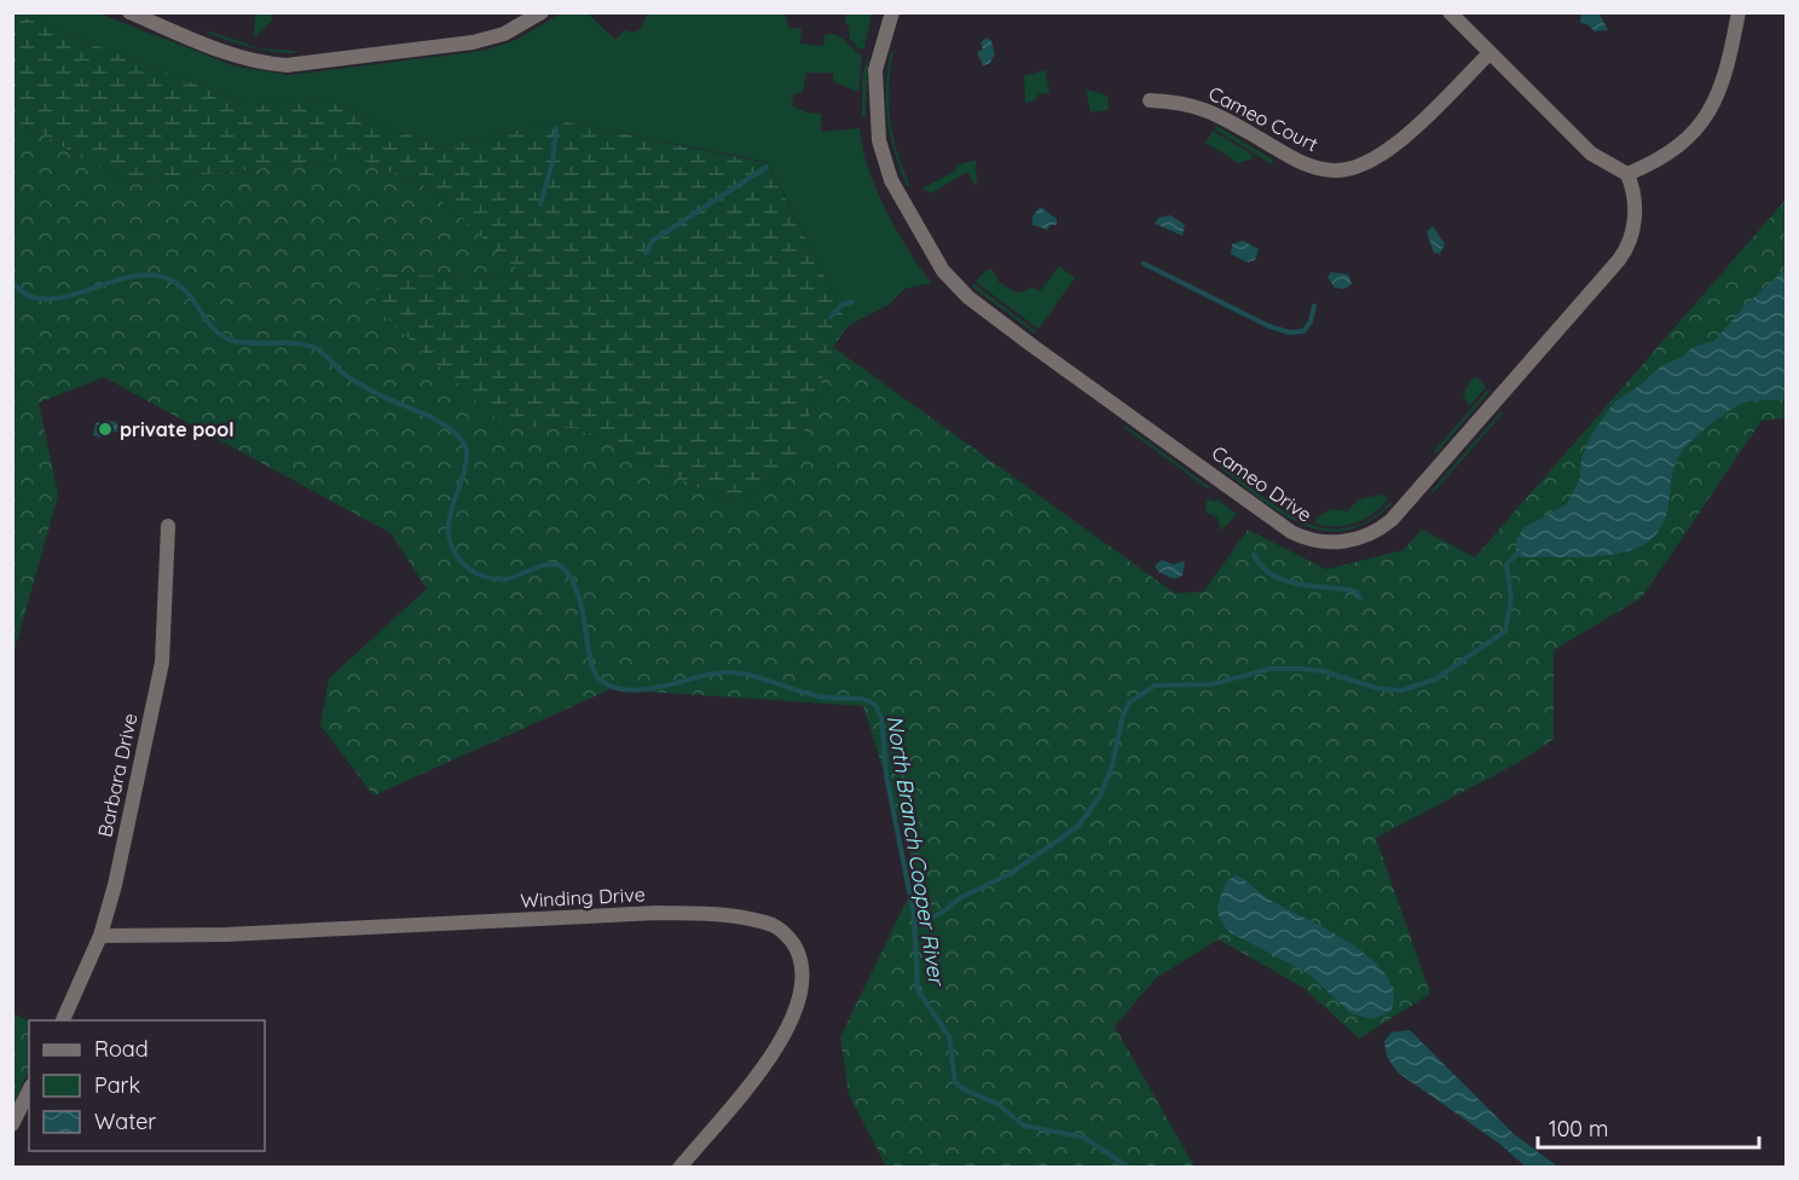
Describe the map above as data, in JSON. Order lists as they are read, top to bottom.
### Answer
{
  "streets": {
    "street": [
      "Cameo Court",
      "Cameo Drive",
      "Barbara Drive",
      "Winding Drive"
    ]
  },
  "crossings": [
    ["Barbara Drive", "Winding Drive"]
  ],
  "water": ["North Branch Cooper River"],
  "places": ["private pool"],
  "legend": ["Road", "Park", "Water"],
  "scale_bar": "100 m"
}
